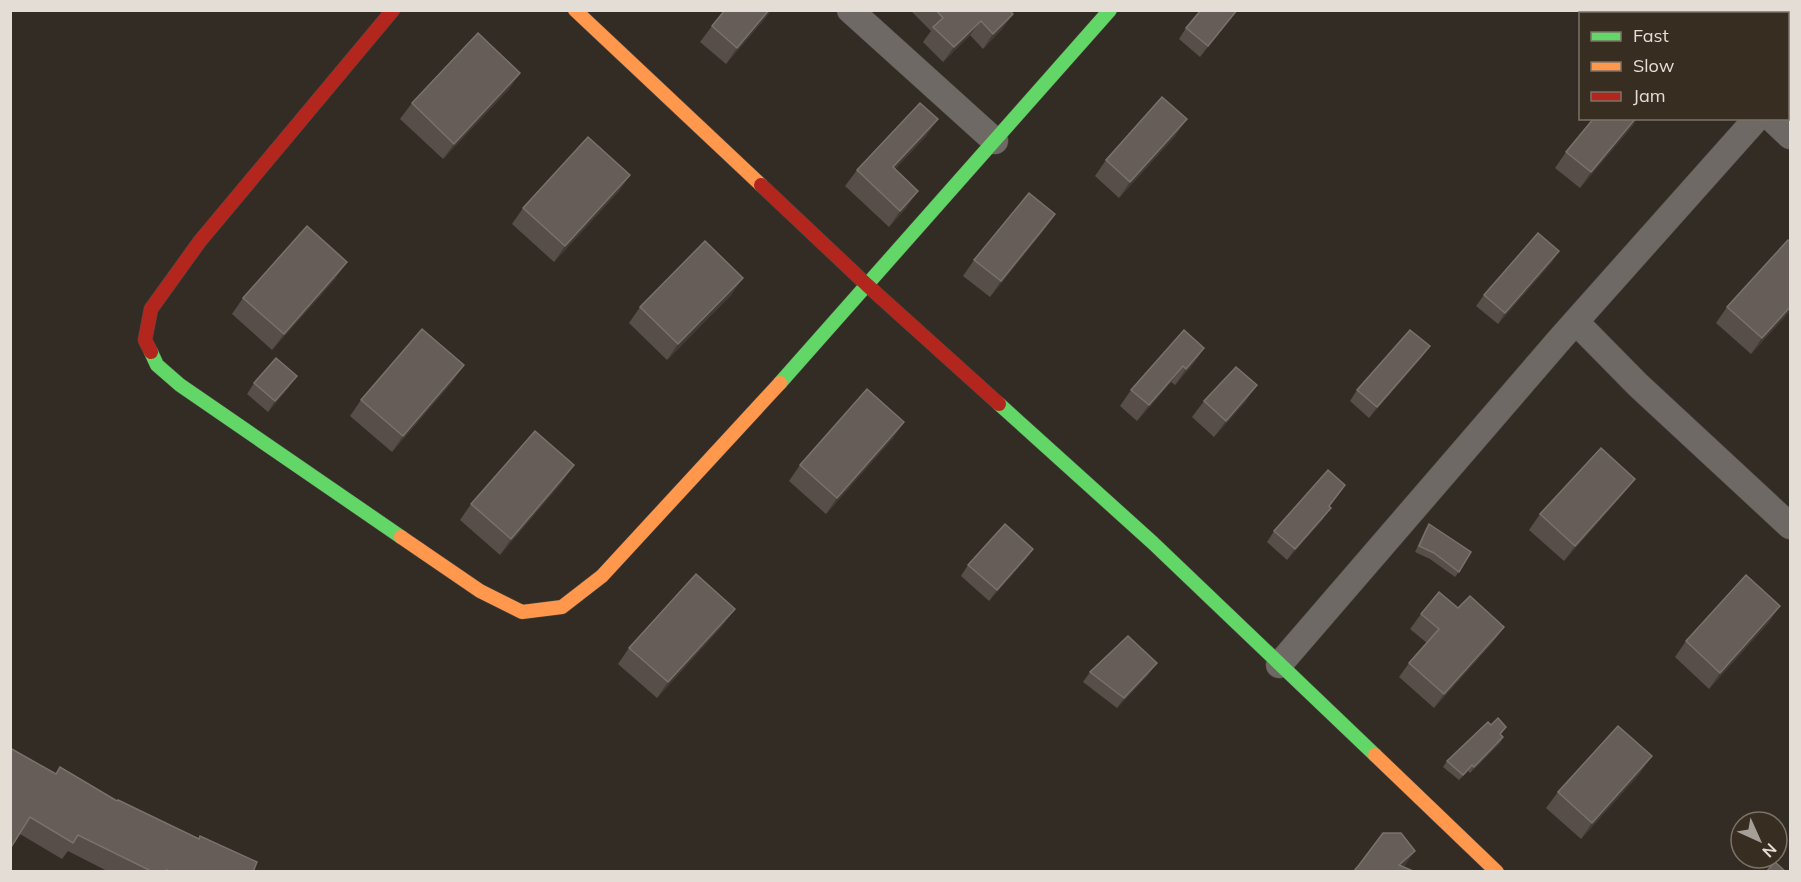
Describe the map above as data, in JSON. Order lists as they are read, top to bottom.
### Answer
{
  "legend": ["Fast", "Slow", "Jam"],
  "north": "bottom right"
}
